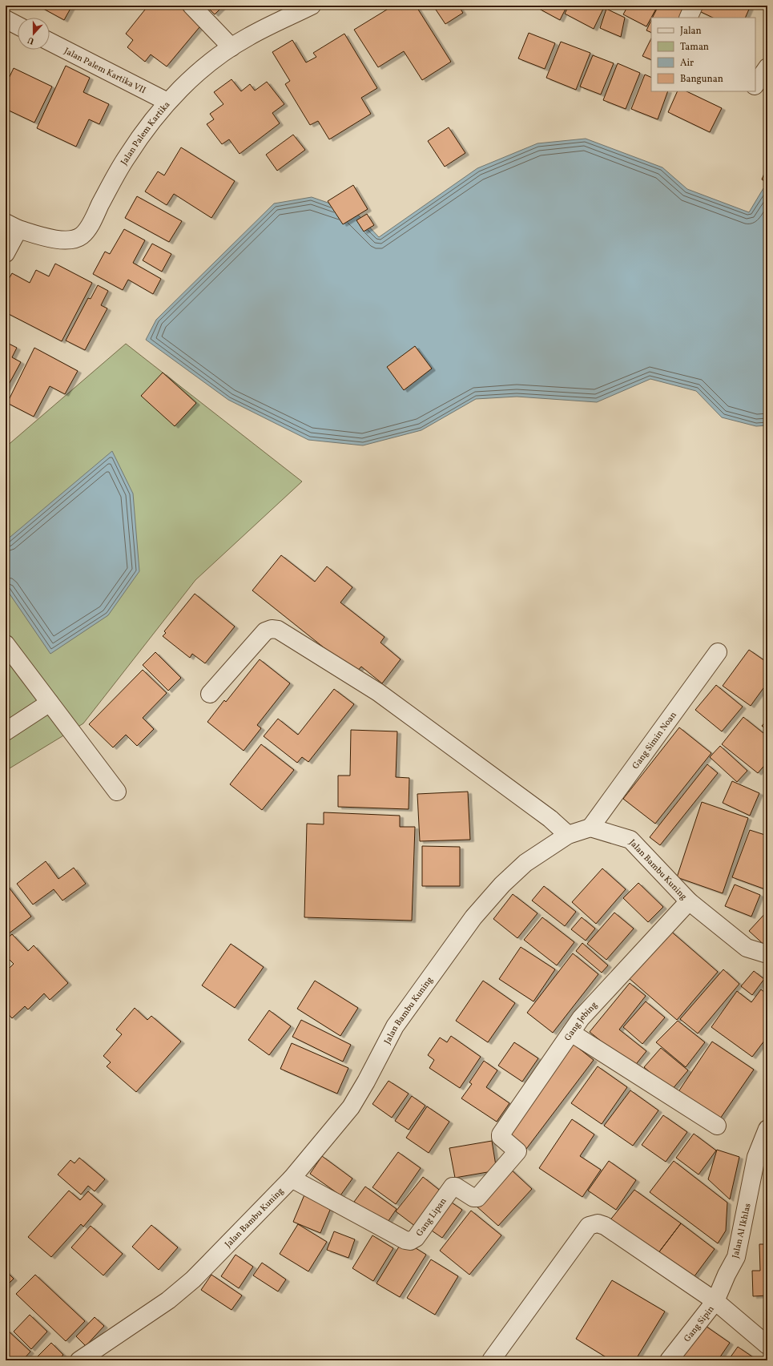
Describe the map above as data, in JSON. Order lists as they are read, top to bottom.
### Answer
{
  "streets": {
    "street": [
      "Jalan Palem Kartika VII",
      "Jalan Palem Kartika",
      "Gang Simin Noan",
      "Jalan Bambu Kuning",
      "Gang Jebing",
      "Gang Lipan",
      "Jalan Al Ikhlas",
      "Gang Sipin"
    ]
  },
  "crossings": [
    ["Jalan Palem Kartika VII", "Jalan Palem Kartika"],
    ["Gang Simin Noan", "Jalan Bambu Kuning"],
    ["Jalan Bambu Kuning", "Gang Jebing"],
    ["Jalan Bambu Kuning", "Gang Lipan"],
    ["Gang Jebing", "Gang Lipan"],
    ["Jalan Al Ikhlas", "Gang Sipin"]
  ],
  "legend": [
    "Jalan",
    "Taman",
    "Air",
    "Bangunan"
  ],
  "north": "bottom"
}
